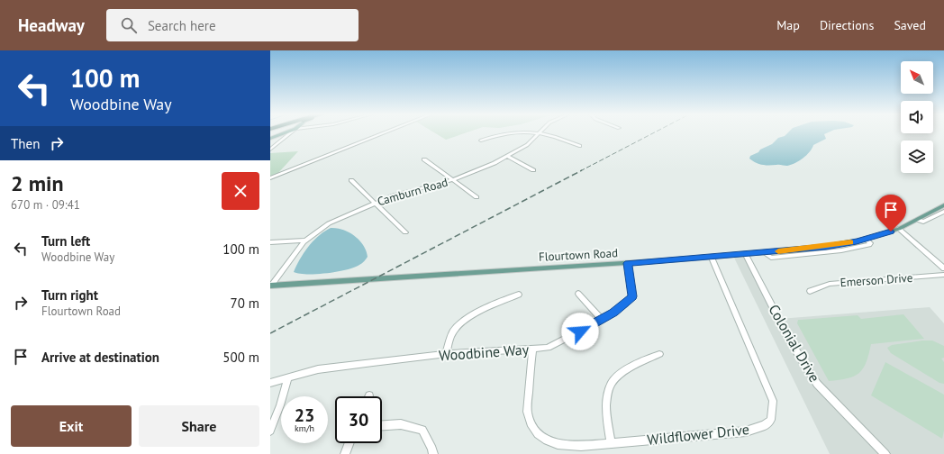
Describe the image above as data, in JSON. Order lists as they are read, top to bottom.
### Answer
{
  "streets": {
    "main road": ["Flourtown Road"],
    "street": [
      "Camburn Road",
      "Emerson Drive",
      "Colonial Drive",
      "Woodbine Way",
      "Wildflower Drive"
    ]
  },
  "crossings": [
    ["Camburn Road", "Flourtown Road"],
    ["Flourtown Road", "Colonial Drive"],
    ["Flourtown Road", "Woodbine Way"],
    ["Flourtown Road", "Wildflower Drive"],
    ["Woodbine Way", "Wildflower Drive"]
  ],
  "north": "top left",
  "page": {
    "header": "Headway",
    "search": "Search here",
    "nav": ["Map", "Directions", "Saved"],
    "turn": ["100 m", "Woodbine Way"],
    "then": "Then",
    "heading": ["2 min", "670 m · 09:41"],
    "list": [
      {
        "name": "Turn left",
        "note": "Woodbine Way",
        "value": "100 m"
      },
      {
        "name": "Turn right",
        "note": "Flourtown Road",
        "value": "70 m"
      },
      {
        "name": "Arrive at destination",
        "value": "500 m"
      }
    ],
    "speed": "23 km/h",
    "limit": "30",
    "buttons": ["Exit", "Share"]
  }
}
